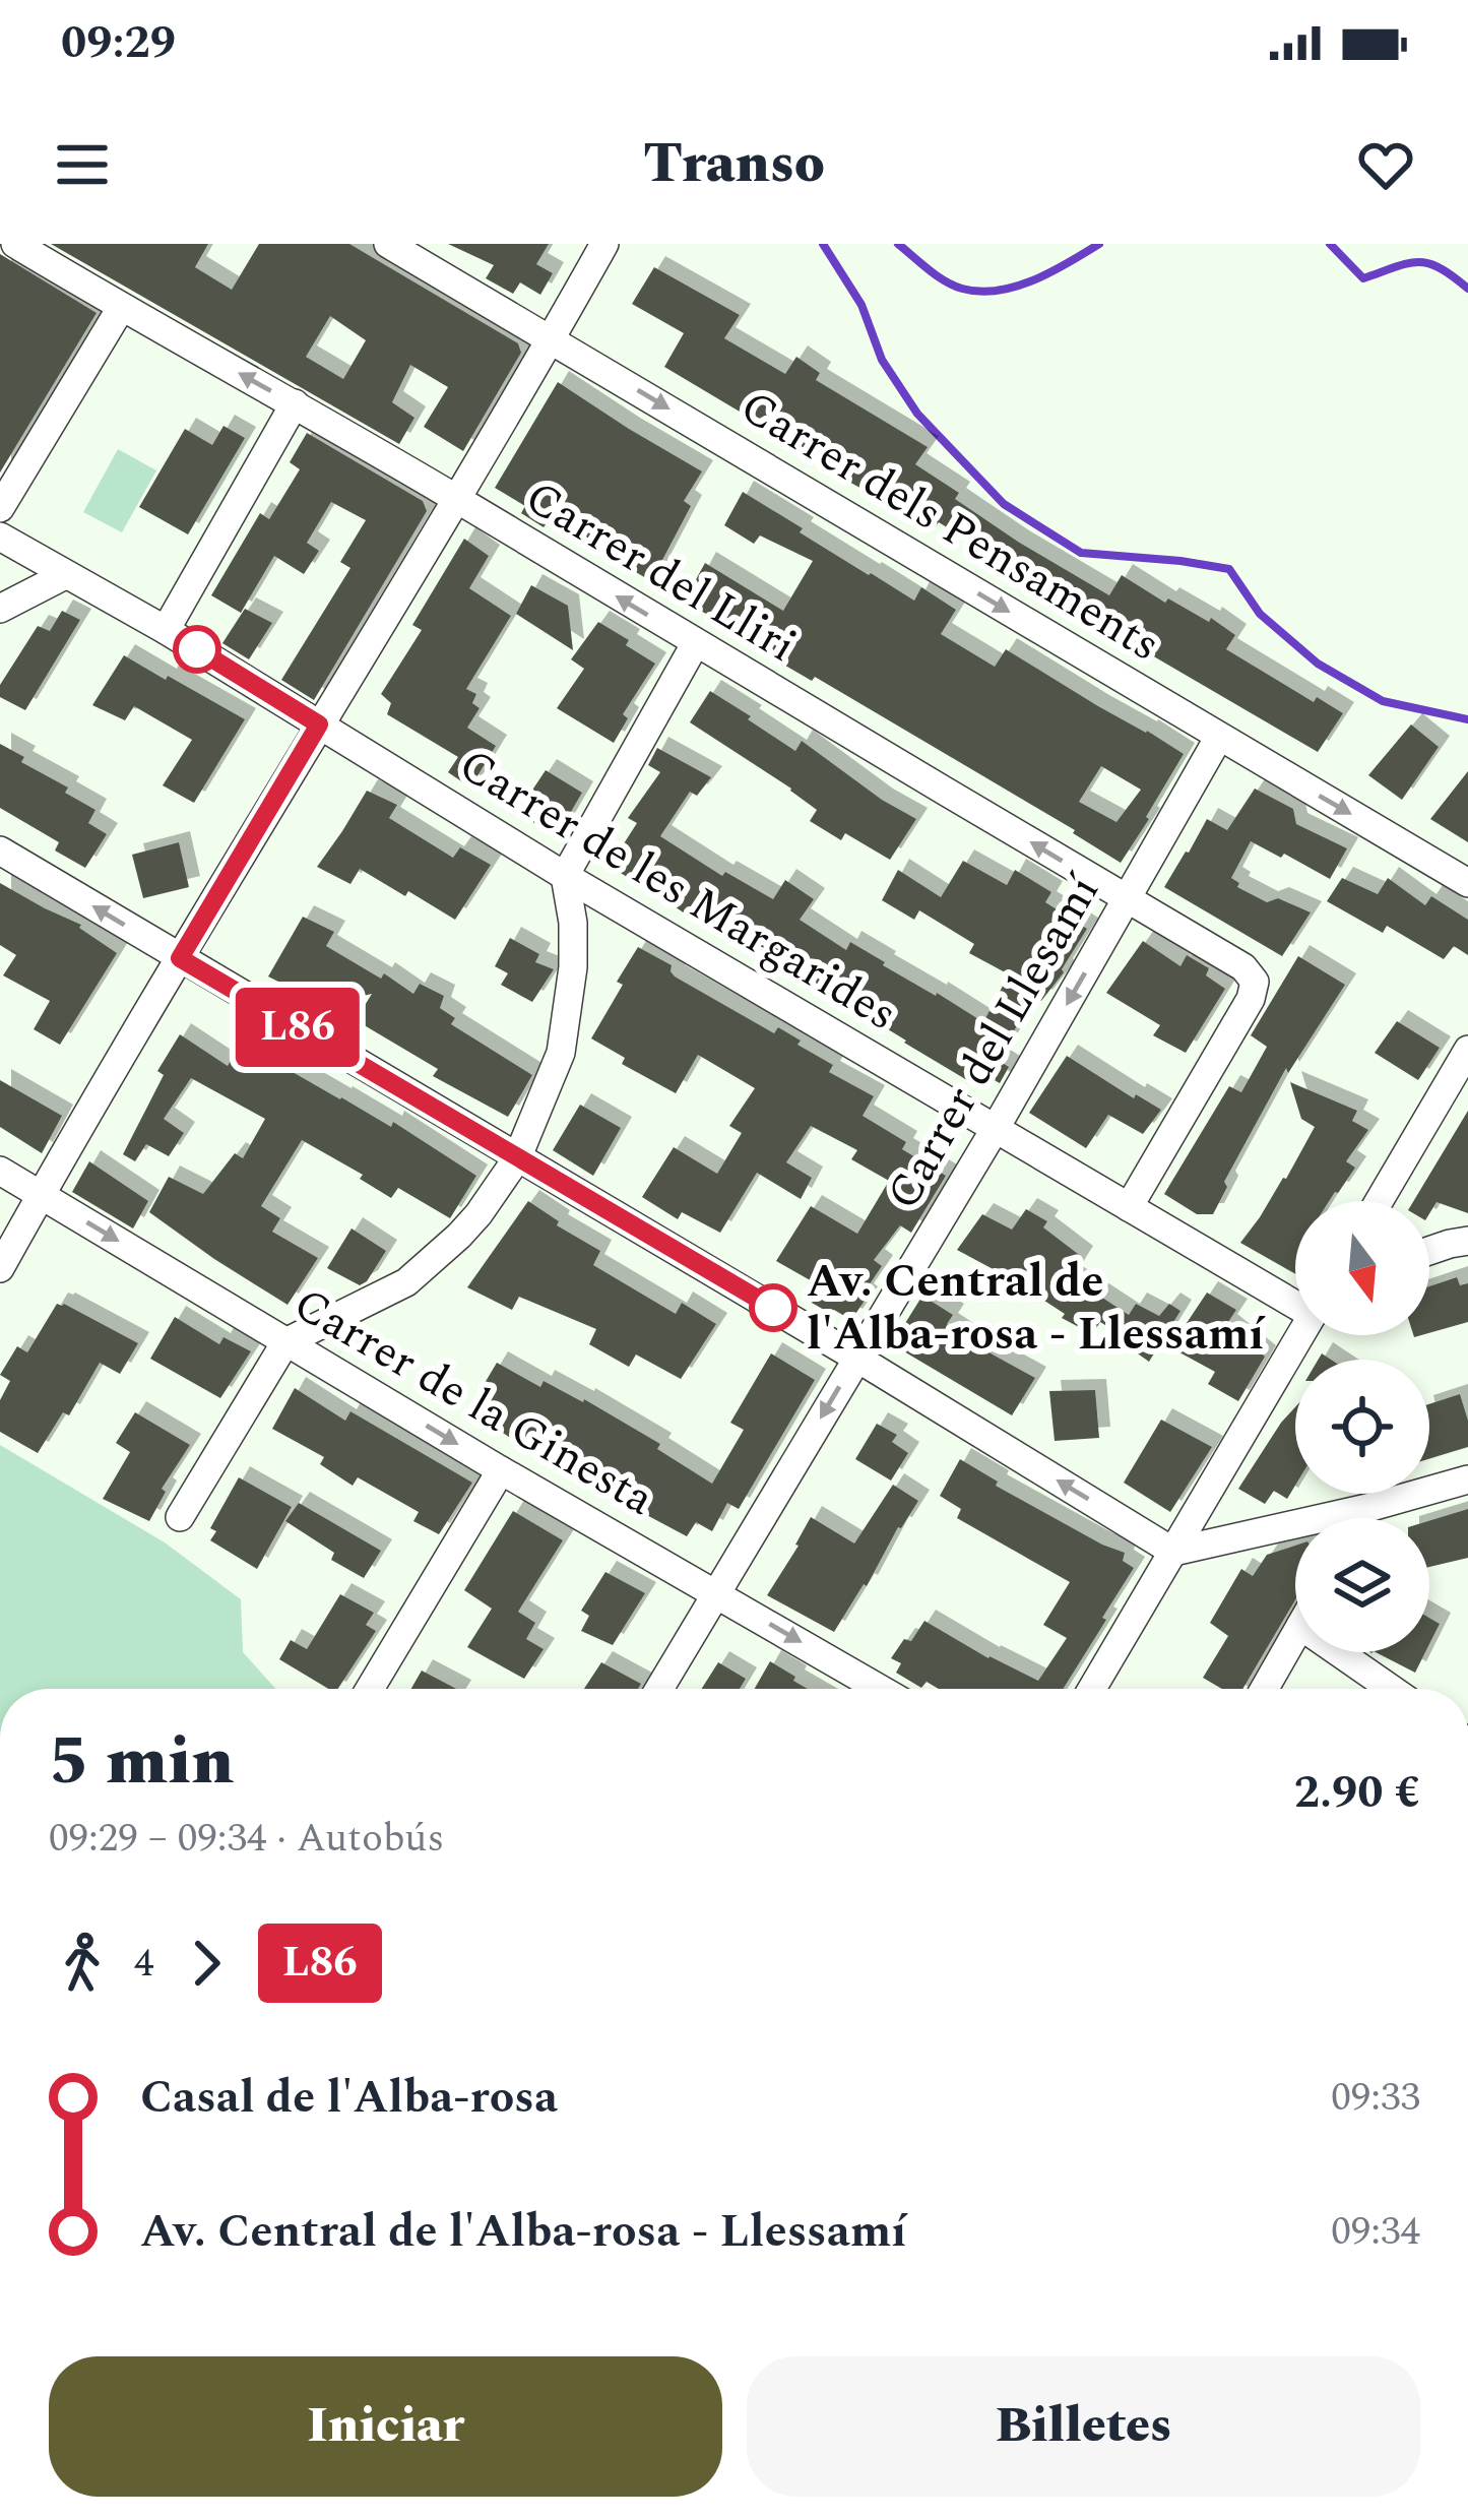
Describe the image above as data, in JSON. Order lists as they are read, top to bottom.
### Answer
{
  "streets": {
    "street": [
      "Carrer dels Pensaments",
      "Carrer del Lliri",
      "Carrer de les Margarides",
      "Carrer del Llesamí",
      "Carrer de la Ginesta"
    ]
  },
  "crossings": [
    ["Carrer dels Pensaments", "Carrer del Llesamí"],
    ["Carrer del Lliri", "Carrer de les Margarides"],
    ["Carrer del Lliri", "Carrer del Llesamí"],
    ["Carrer de les Margarides", "Carrer del Llesamí"],
    ["Carrer del Llesamí", "Carrer de la Ginesta"]
  ],
  "one_way": [
    "Carrer dels Pensaments",
    "Carrer del Lliri",
    "Carrer del Llesamí",
    "Carrer de la Ginesta"
  ],
  "places": ["Av. Central de l'Alba-rosa - Llessamí"],
  "lines": ["bus line L86"],
  "north": "bottom",
  "page": {
    "status": "09:29",
    "header": "Transo",
    "on_map": "L86",
    "heading": ["5 min", "09:29 – 09:34 · Autobús", "2.90 €"],
    "legs": ["4", "L86"],
    "list": [
      {
        "name": "Casal de l'Alba-rosa",
        "value": "09:33"
      },
      {
        "name": "Av. Central de l'Alba-rosa - Llessamí",
        "value": "09:34"
      }
    ],
    "buttons": ["Iniciar", "Billetes"]
  }
}
